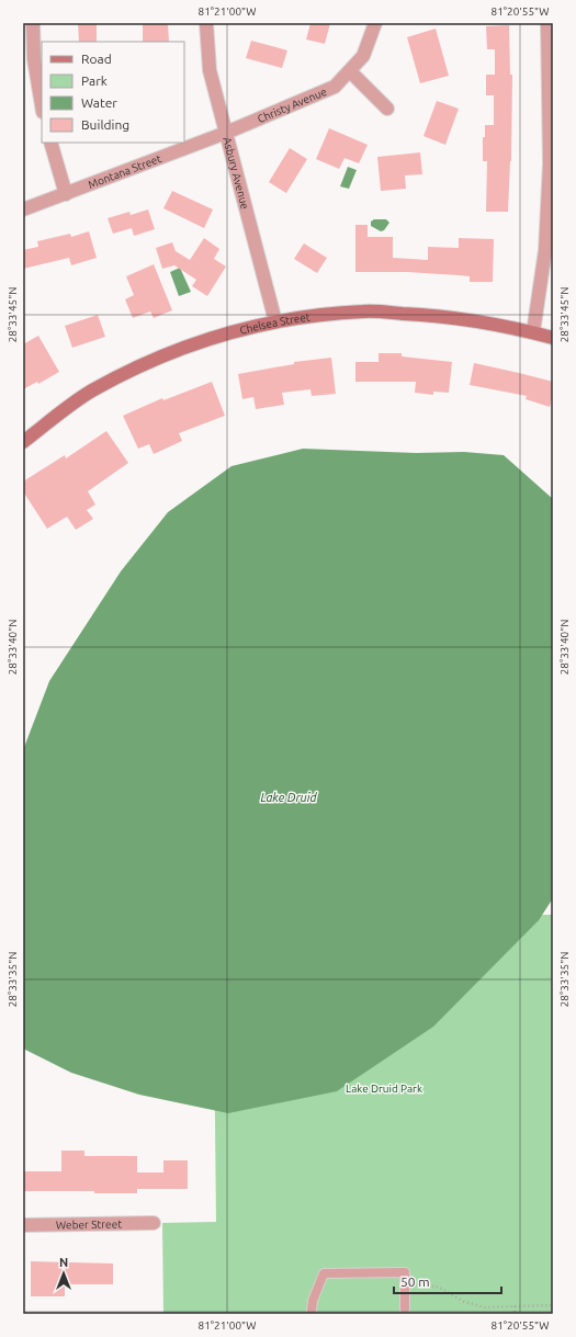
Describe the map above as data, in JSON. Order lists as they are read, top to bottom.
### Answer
{
  "streets": {
    "street": [
      "Christy Avenue",
      "Montana Street",
      "Asbury Avenue",
      "Chelsea Street",
      "Weber Street"
    ]
  },
  "crossings": [
    ["Christy Avenue", "Montana Street"],
    ["Christy Avenue", "Asbury Avenue"],
    ["Montana Street", "Asbury Avenue"],
    ["Asbury Avenue", "Chelsea Street"]
  ],
  "water": ["Lake Druid"],
  "parks": ["Lake Druid Park"],
  "legend": [
    "Road",
    "Park",
    "Water",
    "Building"
  ],
  "scale_bar": "50 m",
  "north": "top",
  "coordinates": [
    "81°21'00\"W",
    "81°20'55\"W",
    "28°33'45\"N",
    "28°33'40\"N",
    "28°33'35\"N"
  ]
}
